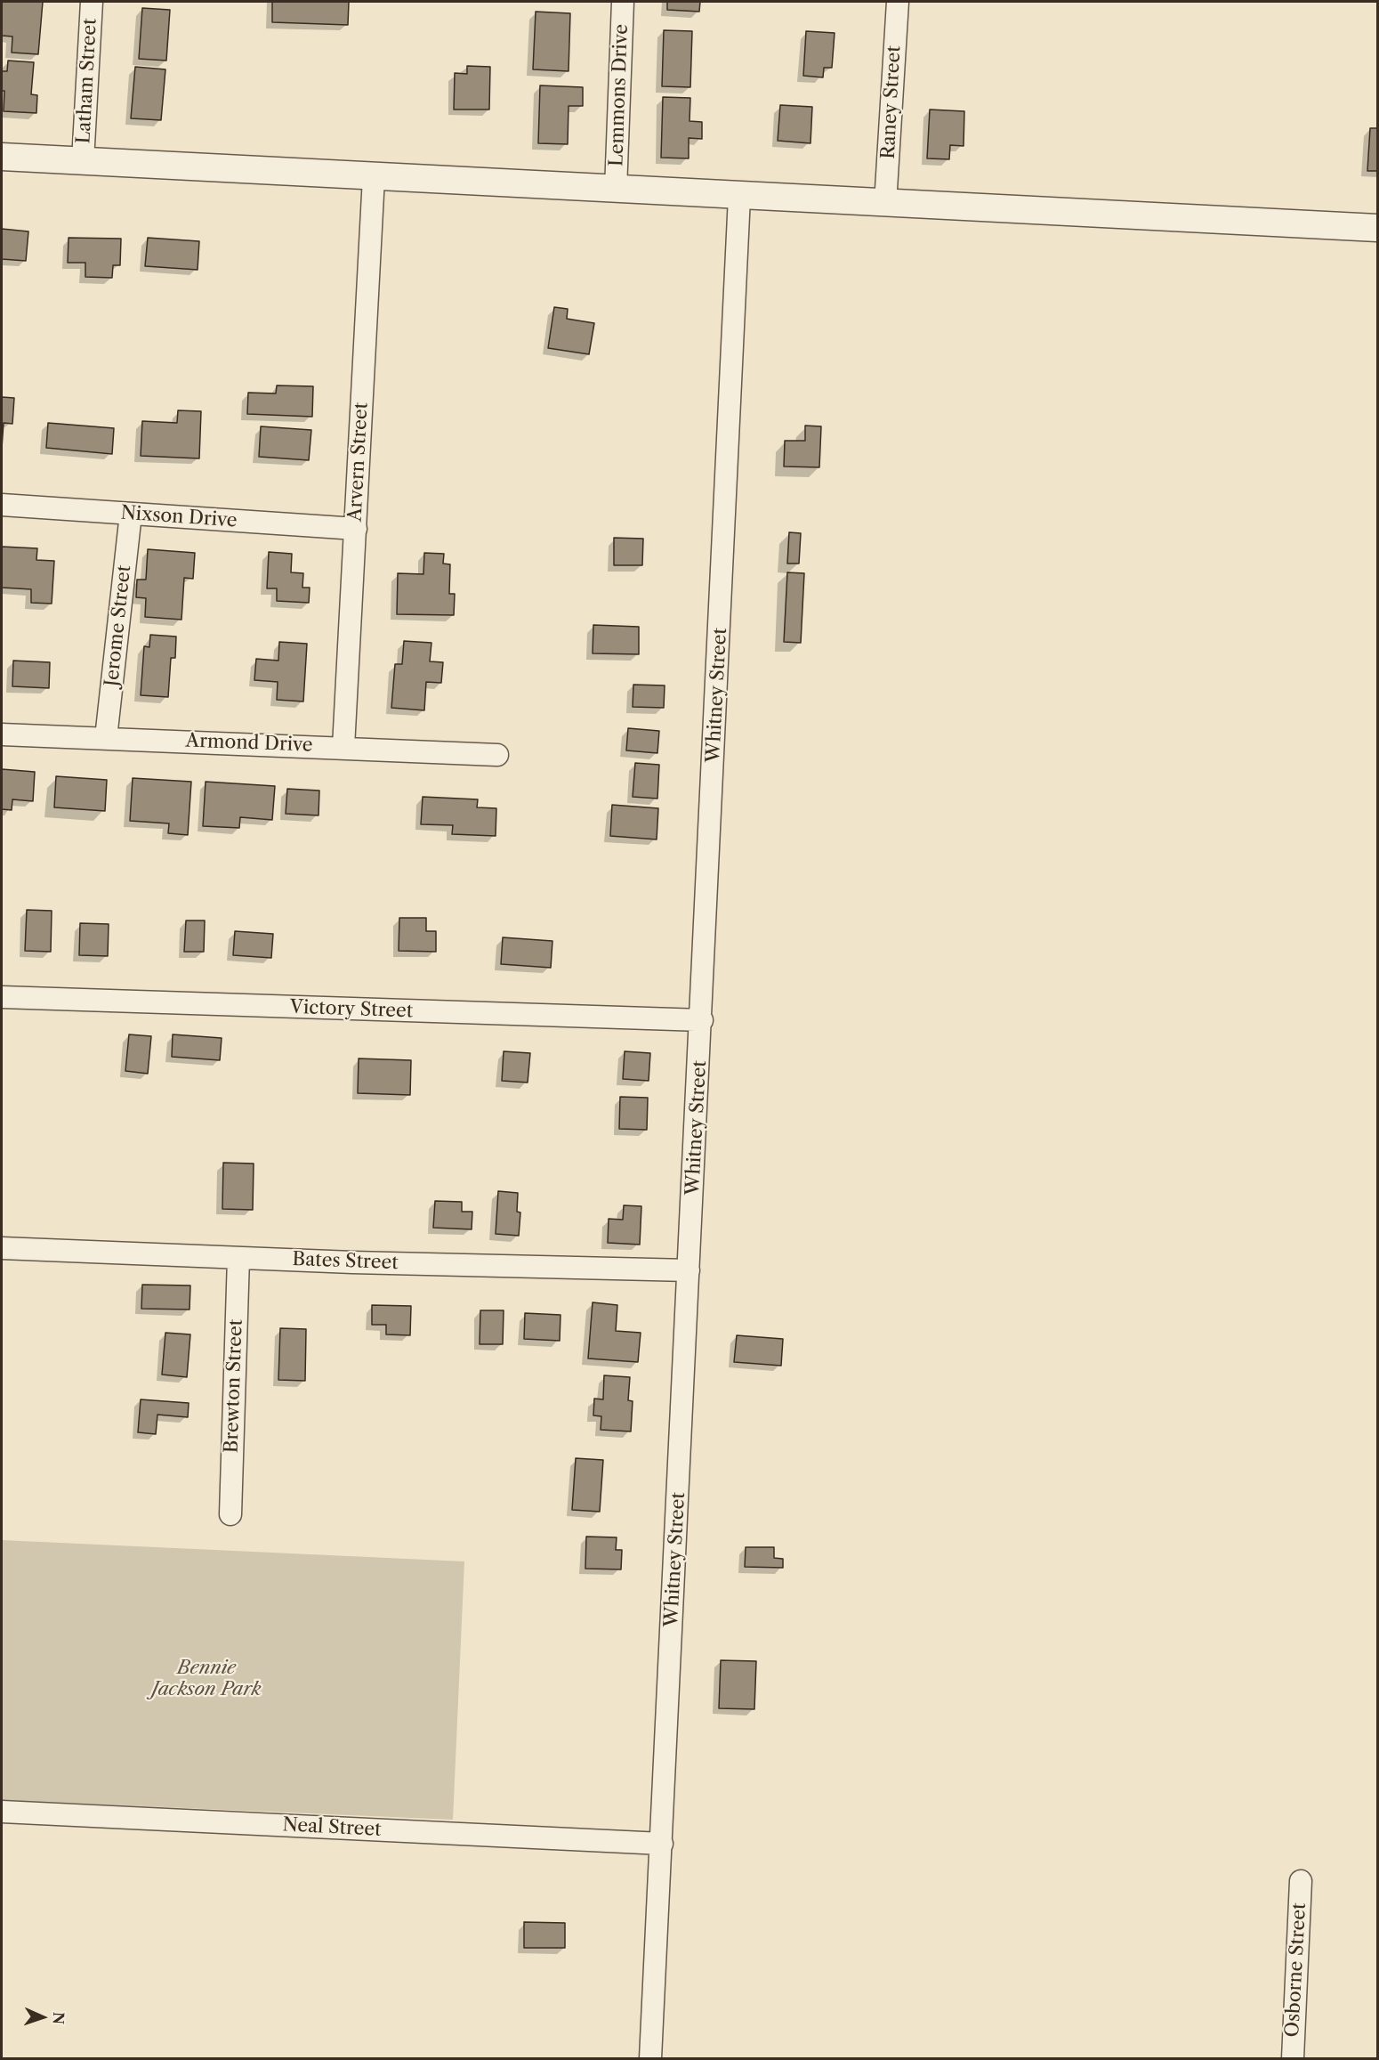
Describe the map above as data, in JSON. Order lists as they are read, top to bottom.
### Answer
{
  "streets": {
    "street": [
      "Latham Street",
      "Lemmons Drive",
      "Raney Street",
      "Arvern Street",
      "Nixson Drive",
      "Jerome Street",
      "Whitney Street",
      "Armond Drive",
      "Victory Street",
      "Bates Street",
      "Brewton Street",
      "Neal Street",
      "Osborne Street"
    ]
  },
  "crossings": [
    ["Arvern Street", "Nixson Drive"],
    ["Arvern Street", "Armond Drive"],
    ["Nixson Drive", "Jerome Street"],
    ["Jerome Street", "Armond Drive"],
    ["Whitney Street", "Victory Street"],
    ["Whitney Street", "Bates Street"],
    ["Whitney Street", "Neal Street"],
    ["Bates Street", "Brewton Street"]
  ],
  "parks": ["Bennie Jackson Park"],
  "north": "right"
}
